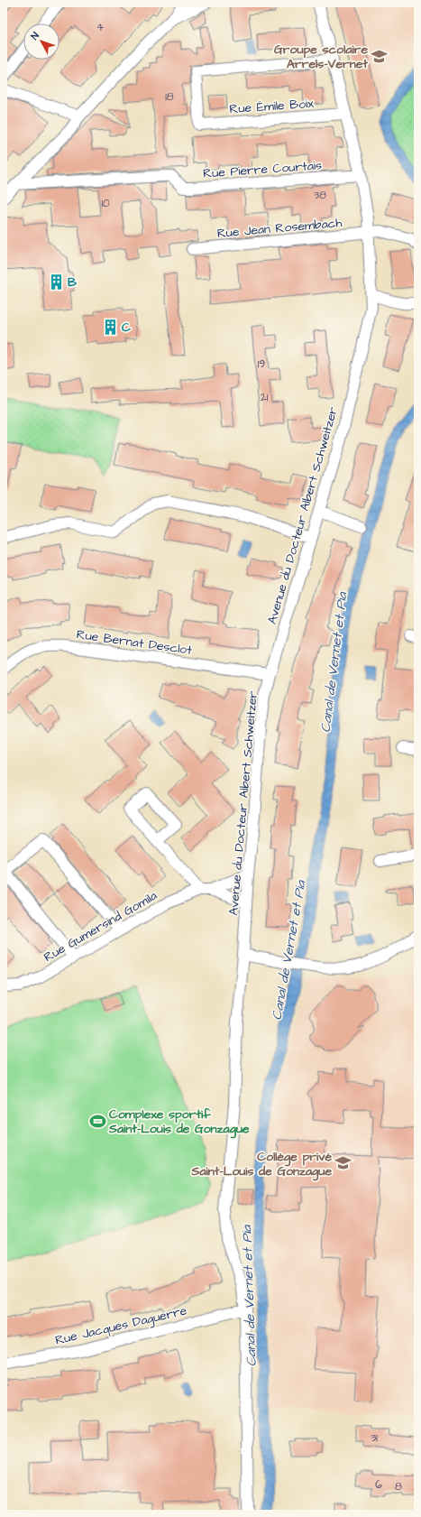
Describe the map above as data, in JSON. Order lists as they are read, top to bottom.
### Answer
{
  "streets": {
    "street": [
      "Rue Émile Boix",
      "Rue Pierre Courtais",
      "Rue Jean Rosembach",
      "Avenue du Docteur Albert Schweitzer",
      "Rue Bernat Desclot",
      "Rue Gumersind Gomila",
      "Rue Jacques Daguerre"
    ]
  },
  "crossings": [
    ["Rue Émile Boix", "Avenue du Docteur Albert Schweitzer"],
    ["Rue Pierre Courtais", "Avenue du Docteur Albert Schweitzer"],
    ["Rue Jean Rosembach", "Avenue du Docteur Albert Schweitzer"],
    ["Avenue du Docteur Albert Schweitzer", "Rue Bernat Desclot"],
    ["Avenue du Docteur Albert Schweitzer", "Rue Gumersind Gomila"],
    ["Avenue du Docteur Albert Schweitzer", "Rue Jacques Daguerre"]
  ],
  "water": ["Canal de Vernet et Pia"],
  "places": {
    "school or university": ["Groupe scolaire Arrels-Vernet", "Collège privé Saint-Louis de Gonzague"],
    "building": ["B", "C"],
    "sports": ["Complexe sportif Saint-Louis de Gonzague"]
  },
  "house_numbers": [
    "4",
    "18",
    "38",
    "10",
    "19",
    "21",
    "31",
    "6",
    "8"
  ],
  "north": "top left"
}
